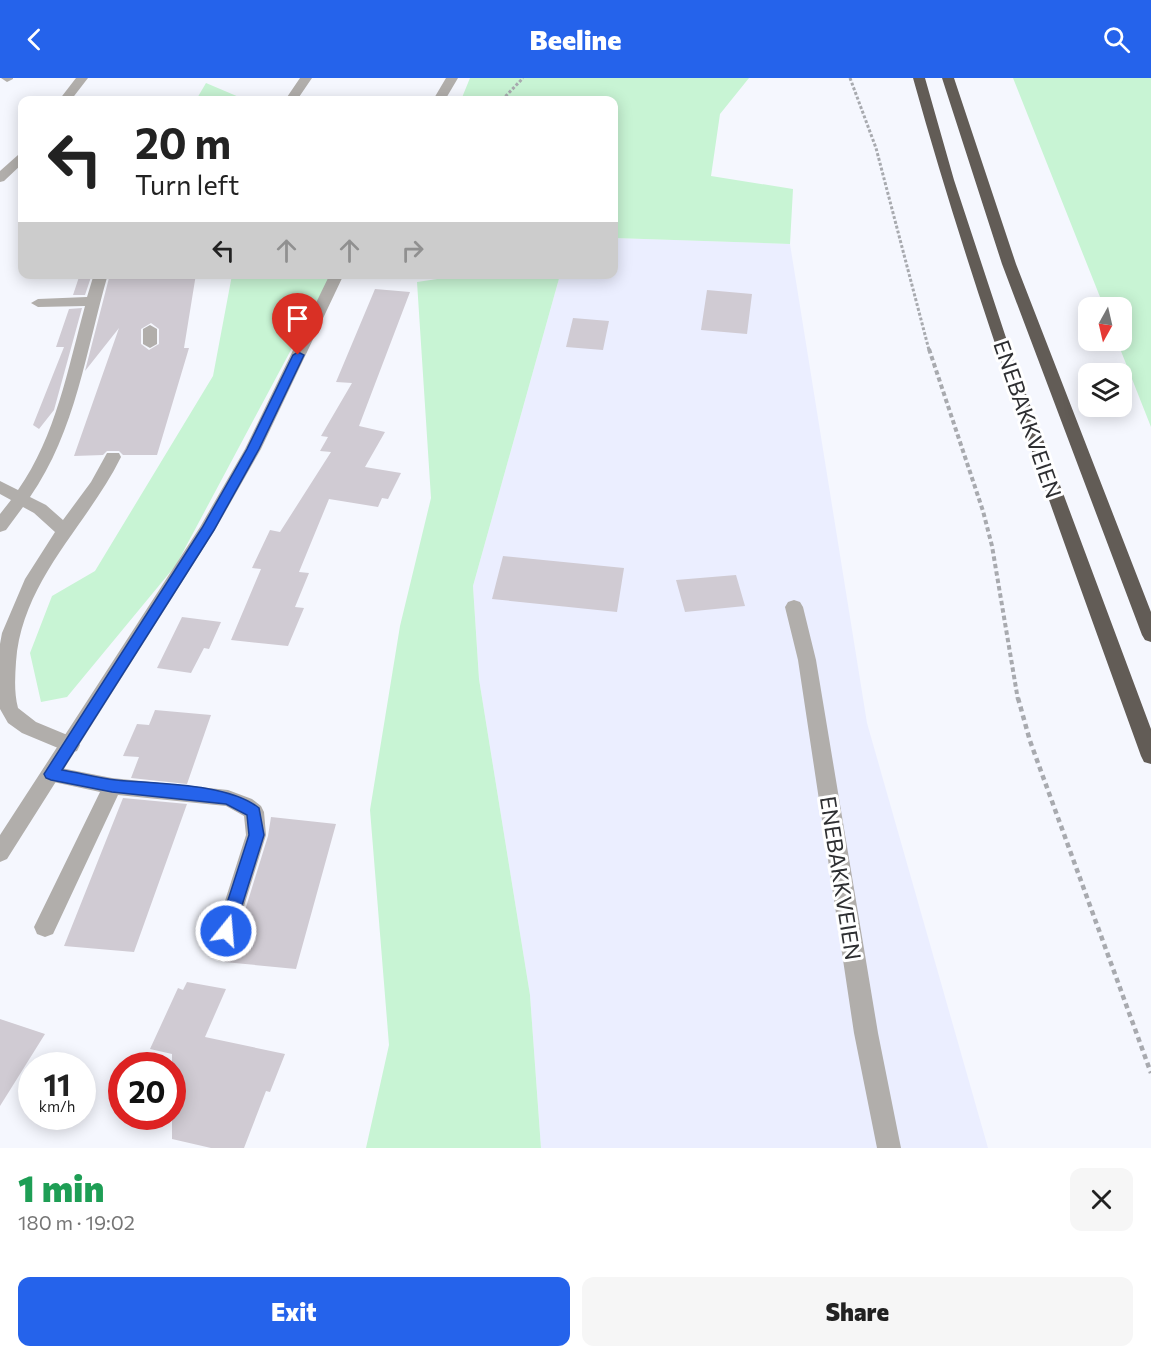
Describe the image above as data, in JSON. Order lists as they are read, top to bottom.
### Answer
{
  "streets": {
    "highway": ["ENEBAKKVEIEN"]
  },
  "north": "bottom",
  "page": {
    "header": "Beeline",
    "turn": ["20 m", "Turn left"],
    "speed": "11 km/h",
    "limit": "20",
    "heading": ["1 min", "180 m · 19:02"],
    "buttons": ["Exit", "Share"]
  }
}
